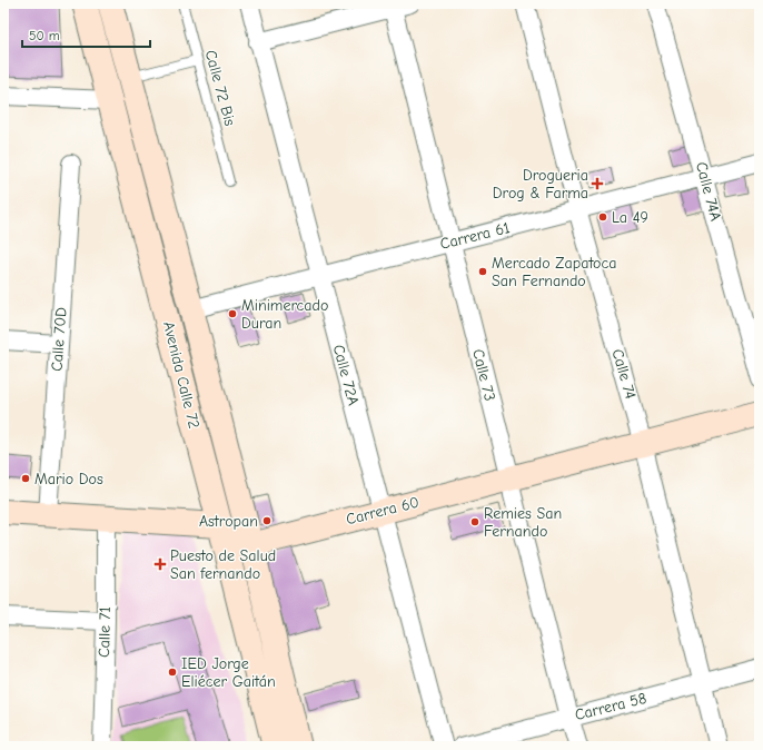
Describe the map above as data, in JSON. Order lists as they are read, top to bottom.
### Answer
{
  "streets": {
    "main road": ["Avenida Calle 72", "Carrera 60"],
    "street": [
      "Calle 74A",
      "Carrera 61",
      "Calle 70D",
      "Calle 74",
      "Calle 72A",
      "Calle 73",
      "Calle 71",
      "Carrera 58"
    ],
    "lane": ["Calle 72 Bis"]
  },
  "crossings": [
    ["Calle 74A", "Carrera 61"],
    ["Carrera 61", "Calle 74"],
    ["Carrera 61", "Avenida Calle 72"],
    ["Carrera 61", "Calle 72A"],
    ["Carrera 61", "Calle 73"],
    ["Calle 74", "Carrera 60"],
    ["Calle 74", "Carrera 58"],
    ["Avenida Calle 72", "Carrera 60"],
    ["Calle 72A", "Carrera 60"],
    ["Calle 73", "Carrera 60"],
    ["Calle 73", "Carrera 58"]
  ],
  "places": {
    "health": ["Drogueria Drog & Farma", "Puesto de Salud San fernando"],
    "other": [
      "La 49",
      "Mercado Zapatoca San Fernando",
      "Minimercado Duran",
      "Mario Dos",
      "Astropan",
      "Remies San Fernando",
      "IED Jorge Eliécer Gaitán"
    ]
  },
  "scale_bar": "50 m"
}
